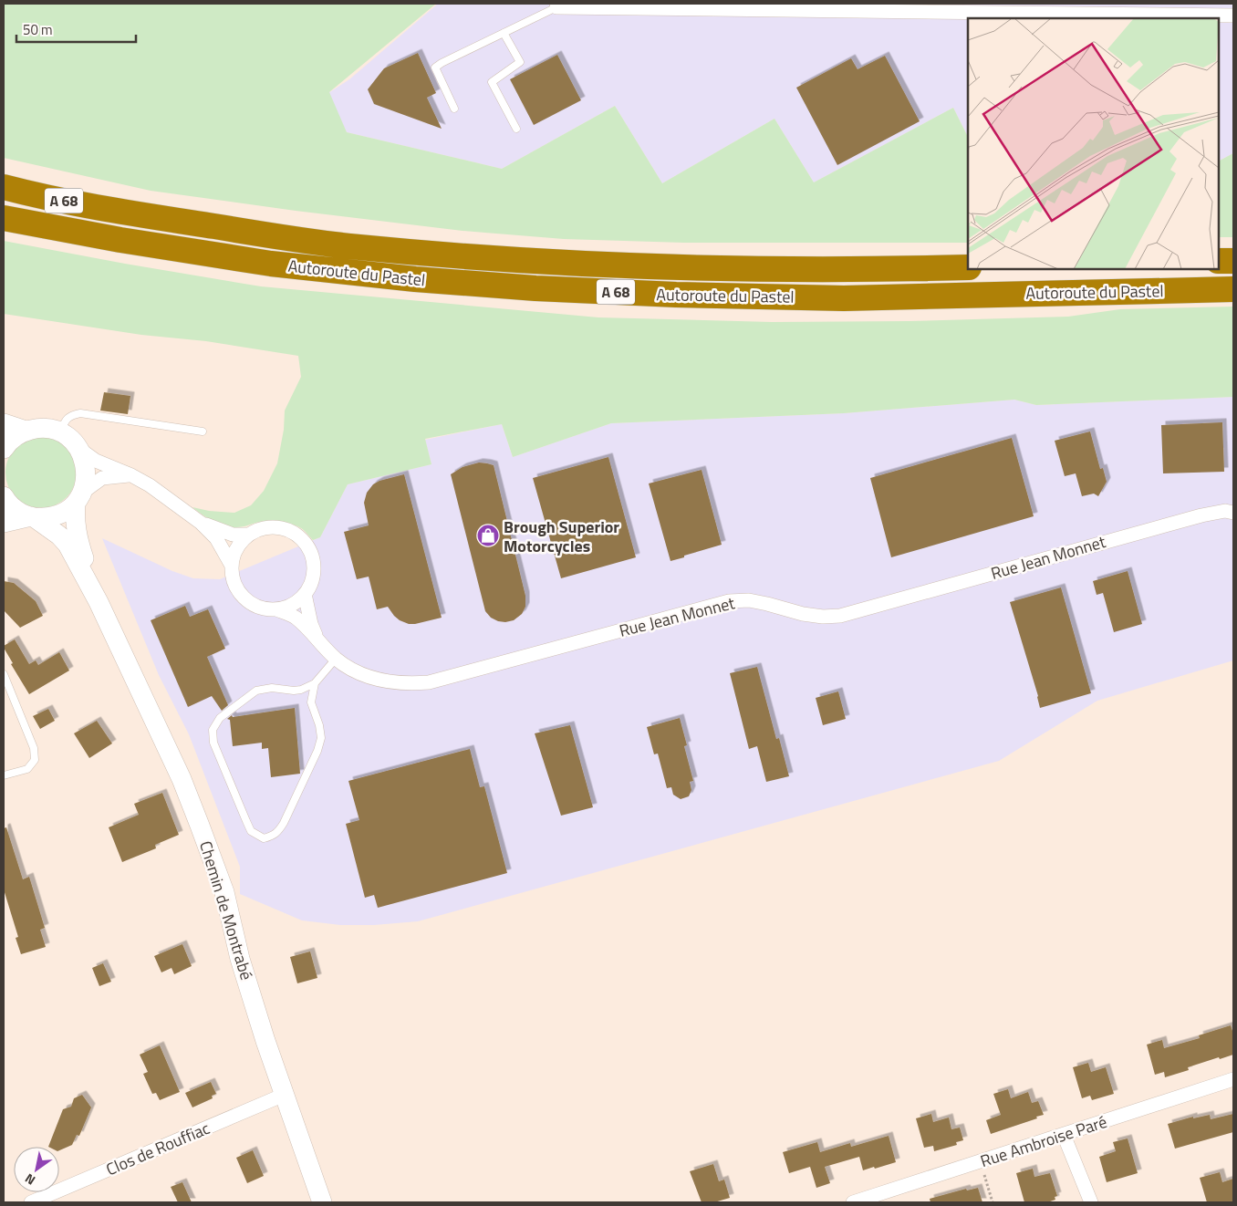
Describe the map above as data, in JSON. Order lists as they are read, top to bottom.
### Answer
{
  "streets": {
    "highway": ["A 68", "Autoroute du Pastel"],
    "street": [
      "Rue Jean Monnet",
      "Chemin de Montrabé",
      "Rue Ambroise Paré",
      "Clos de Rouffiac"
    ]
  },
  "crossings": [
    ["Chemin de Montrabé", "Clos de Rouffiac"]
  ],
  "places": {
    "shop": ["Brough Superior Motorcycles"]
  },
  "scale_bar": "50 m",
  "north": "bottom left"
}
